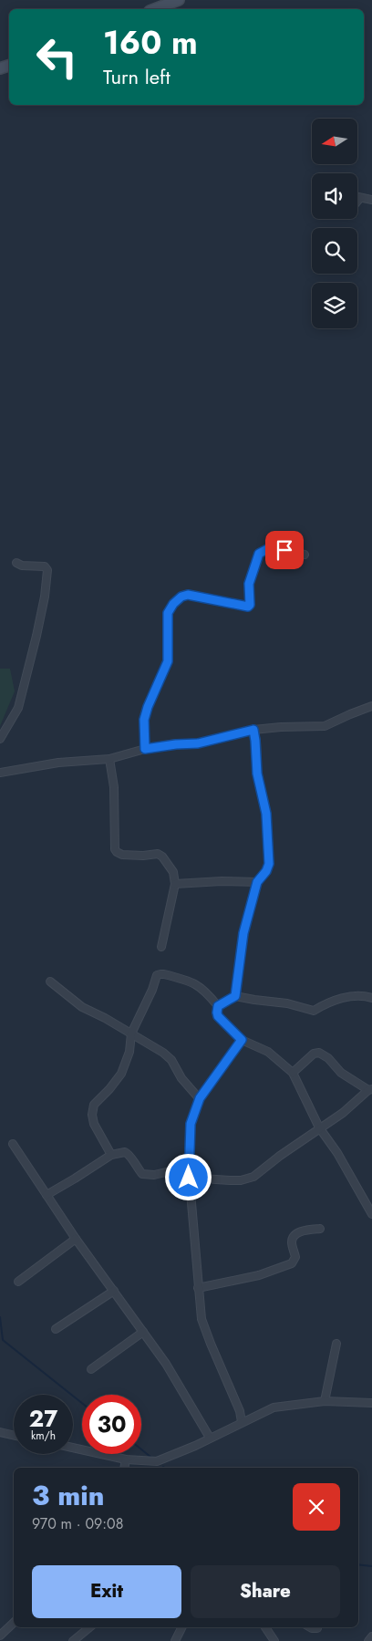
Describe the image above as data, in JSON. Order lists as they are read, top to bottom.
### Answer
{
  "north": "left",
  "page": {
    "turn": ["160 m", "Turn left"],
    "speed": "27 km/h",
    "limit": "30",
    "heading": ["3 min", "970 m · 09:08"],
    "buttons": ["Exit", "Share"]
  }
}
